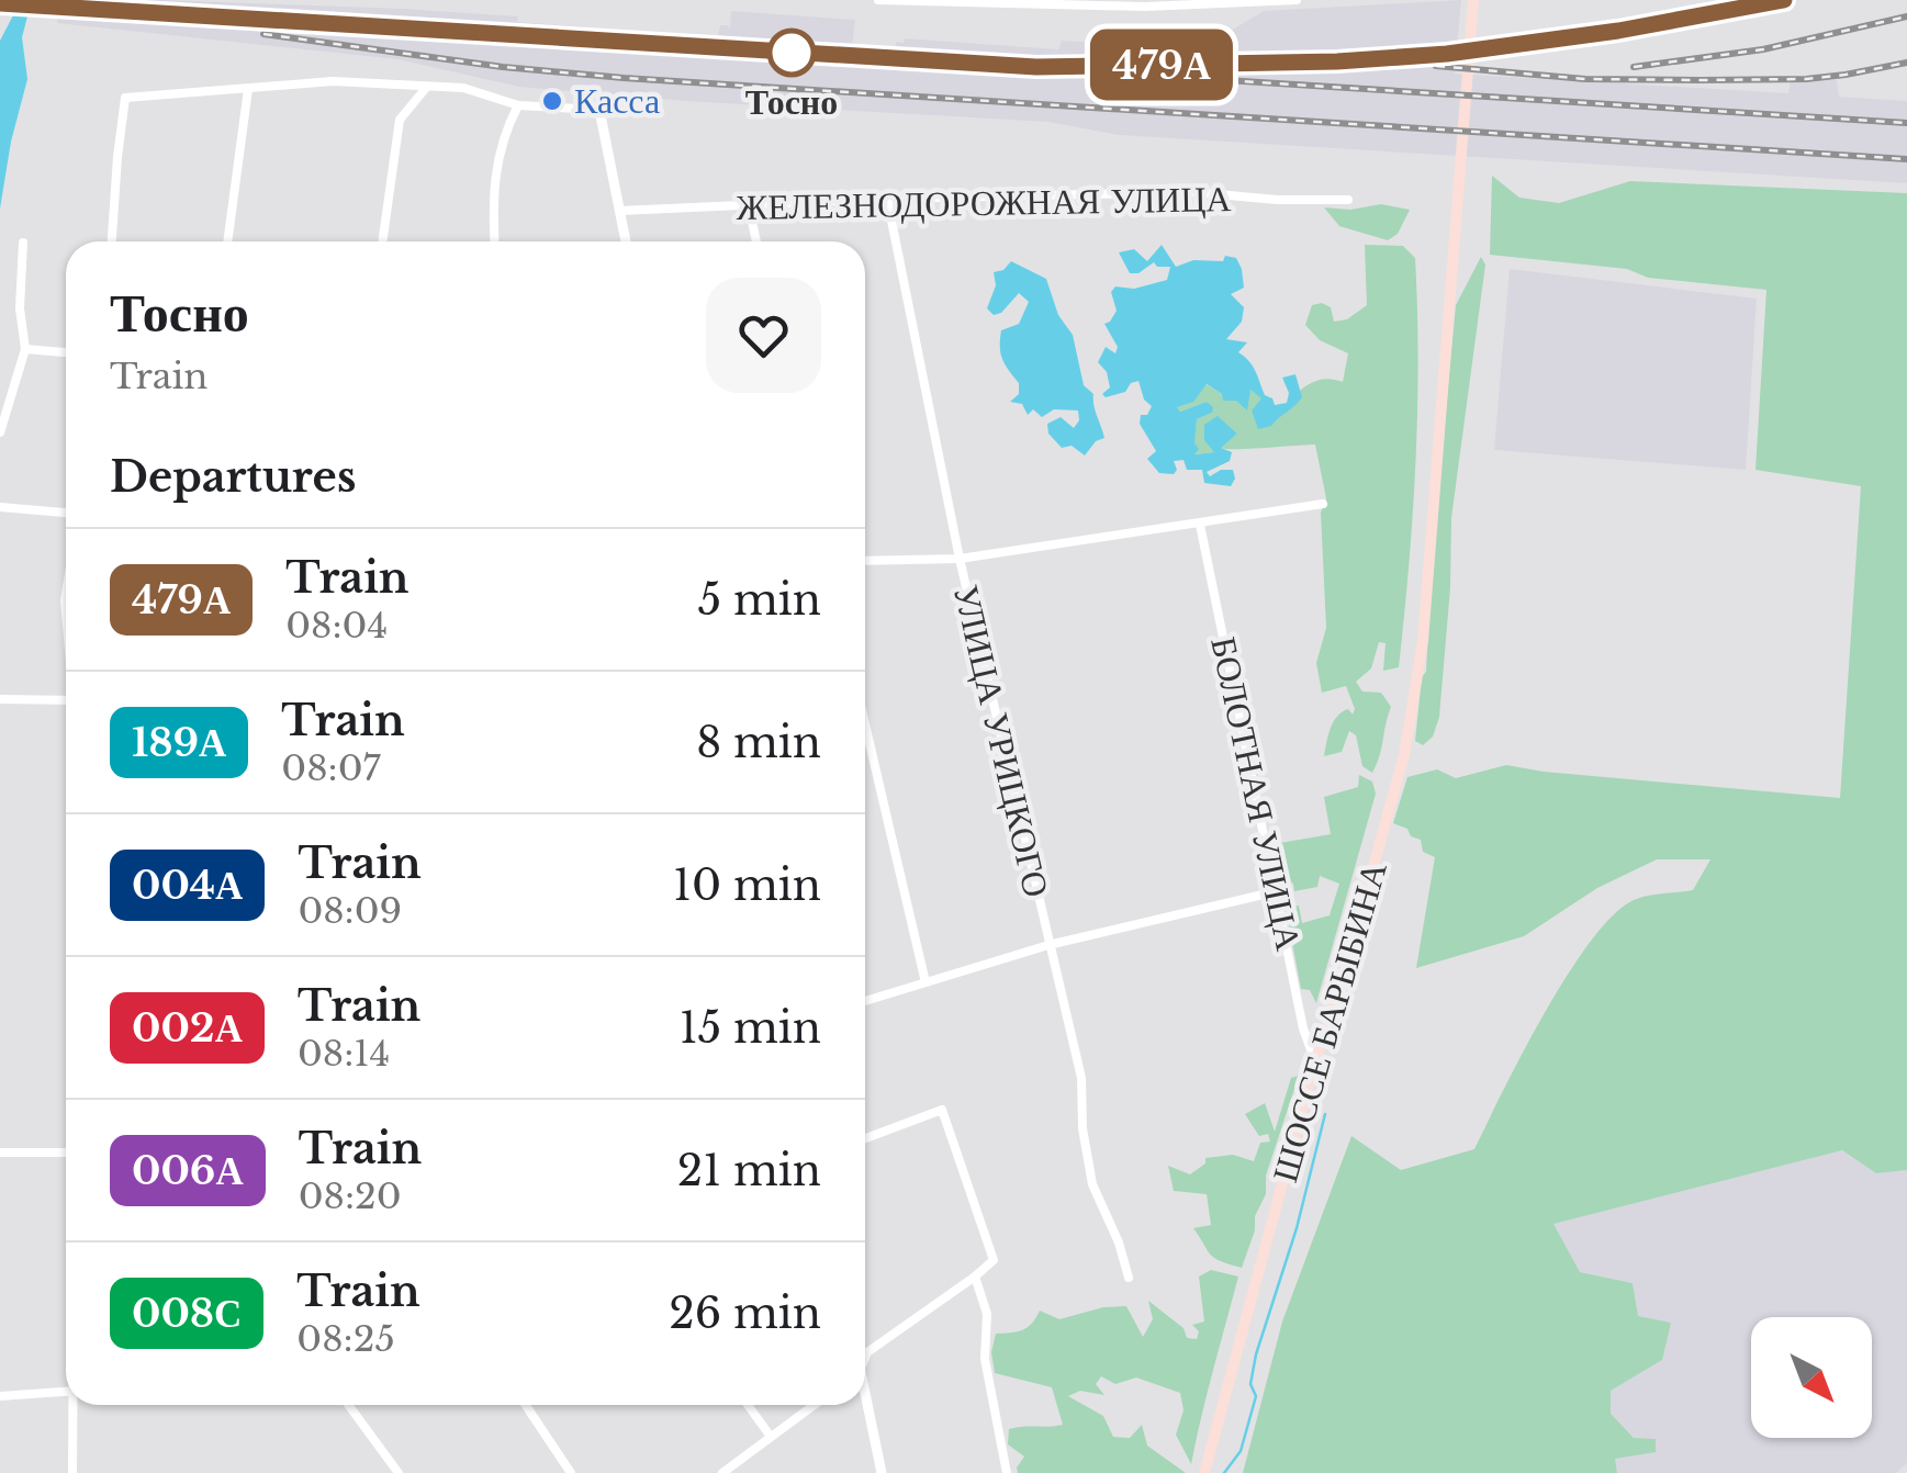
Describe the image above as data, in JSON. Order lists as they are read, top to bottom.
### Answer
{
  "streets": {
    "main road": ["ШОССЕ БАРЫБИНА"],
    "street": ["ЖЕЛЕЗНОДОРОЖНАЯ УЛИЦА", "УЛИЦА УРИЦКОГО", "БОЛОТНАЯ УЛИЦА"]
  },
  "crossings": [
    ["ЖЕЛЕЗНОДОРОЖНАЯ УЛИЦА", "УЛИЦА УРИЦКОГО"],
    ["БОЛОТНАЯ УЛИЦА", "ШОССЕ БАРЫБИНА"]
  ],
  "places": ["Тосно", "Касса"],
  "north": "bottom right",
  "page": {
    "on_map": "479А",
    "heading": [
      ["Тосно", "Train"],
      "Departures"
    ],
    "list": [
      {
        "mark": "479А",
        "name": "Train",
        "note": "08:04",
        "value": "5 min"
      },
      {
        "mark": "189А",
        "name": "Train",
        "note": "08:07",
        "value": "8 min"
      },
      {
        "mark": "004А",
        "name": "Train",
        "note": "08:09",
        "value": "10 min"
      },
      {
        "mark": "002А",
        "name": "Train",
        "note": "08:14",
        "value": "15 min"
      },
      {
        "mark": "006А",
        "name": "Train",
        "note": "08:20",
        "value": "21 min"
      },
      {
        "mark": "008С",
        "name": "Train",
        "note": "08:25",
        "value": "26 min"
      }
    ]
  }
}
